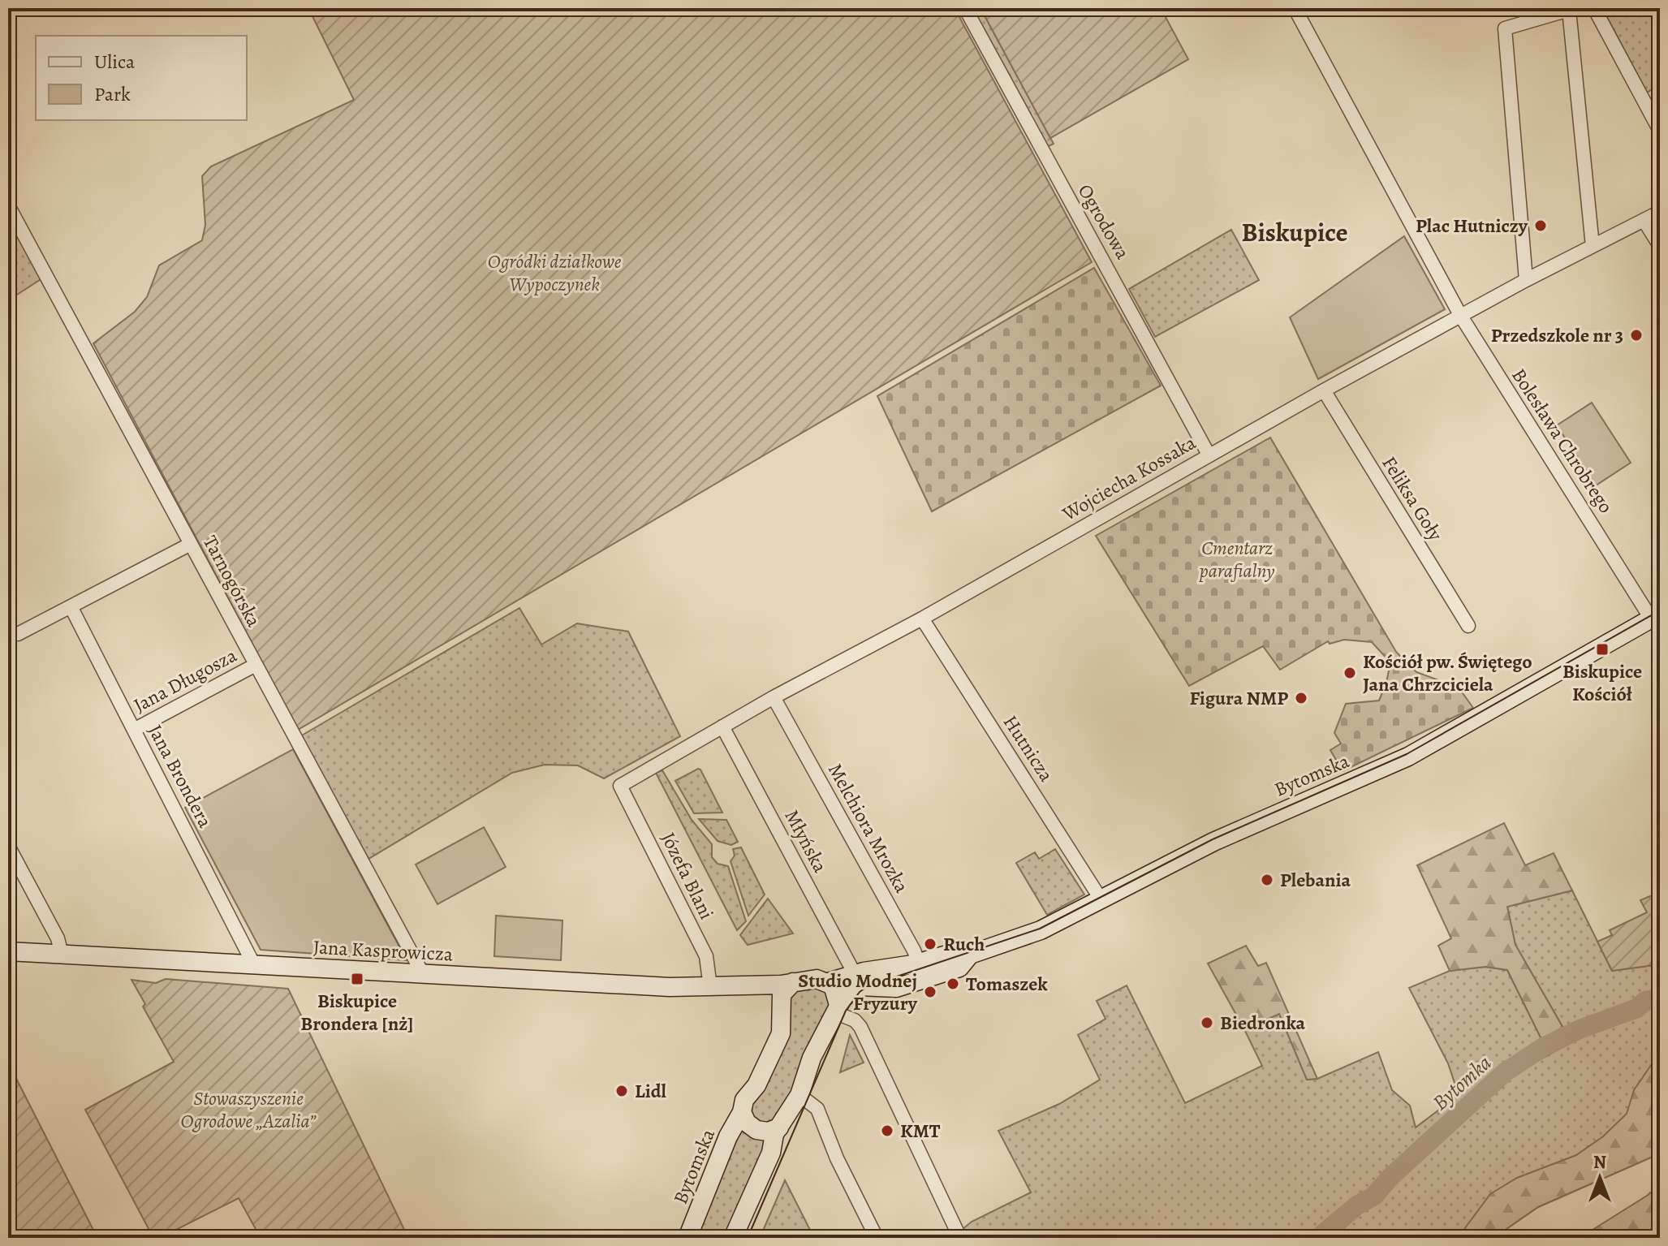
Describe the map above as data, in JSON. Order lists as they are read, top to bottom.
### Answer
{
  "streets": {
    "street": [
      "Ogrodowa",
      "Bolesława Chrobrego",
      "Wojciecha Kossaka",
      "Feliksa Goły",
      "Tarnogórska",
      "Jana Długosza",
      "Hutnicza",
      "Bytomska",
      "Jana Brondera",
      "Melchiora Mrozka",
      "Młyńska",
      "Józefa Blani",
      "Jana Kasprowicza"
    ]
  },
  "crossings": [
    ["Ogrodowa", "Wojciecha Kossaka"],
    ["Bolesława Chrobrego", "Wojciecha Kossaka"],
    ["Bolesława Chrobrego", "Bytomska"],
    ["Wojciecha Kossaka", "Feliksa Goły"],
    ["Wojciecha Kossaka", "Hutnicza"],
    ["Wojciecha Kossaka", "Melchiora Mrozka"],
    ["Wojciecha Kossaka", "Młyńska"],
    ["Wojciecha Kossaka", "Józefa Blani"],
    ["Tarnogórska", "Jana Długosza"],
    ["Tarnogórska", "Jana Kasprowicza"],
    ["Jana Długosza", "Jana Brondera"],
    ["Hutnicza", "Bytomska"],
    ["Bytomska", "Melchiora Mrozka"],
    ["Bytomska", "Młyńska"],
    ["Bytomska", "Jana Kasprowicza"],
    ["Jana Brondera", "Jana Kasprowicza"],
    ["Józefa Blani", "Jana Kasprowicza"]
  ],
  "districts": ["Biskupice"],
  "water": ["Bytomka"],
  "parks": ["Ogródki działkowe Wypoczynek", "Cmentarz parafialny", "Stowaszyszenie Ogrodowe „Azalia”"],
  "places": {
    "other": [
      "Plac Hutniczy",
      "Przedszkole nr 3",
      "Kościół pw. Świętego Jana Chrzciciela",
      "Figura NMP",
      "Plebania",
      "Ruch",
      "Tomaszek",
      "Studio Modnej Fryzury",
      "Biedronka",
      "Lidl",
      "KMT"
    ],
    "transit": ["Biskupice Kościół", "Biskupice Brondera [nż]"]
  },
  "legend": ["Ulica", "Park"],
  "north": "top"
}
